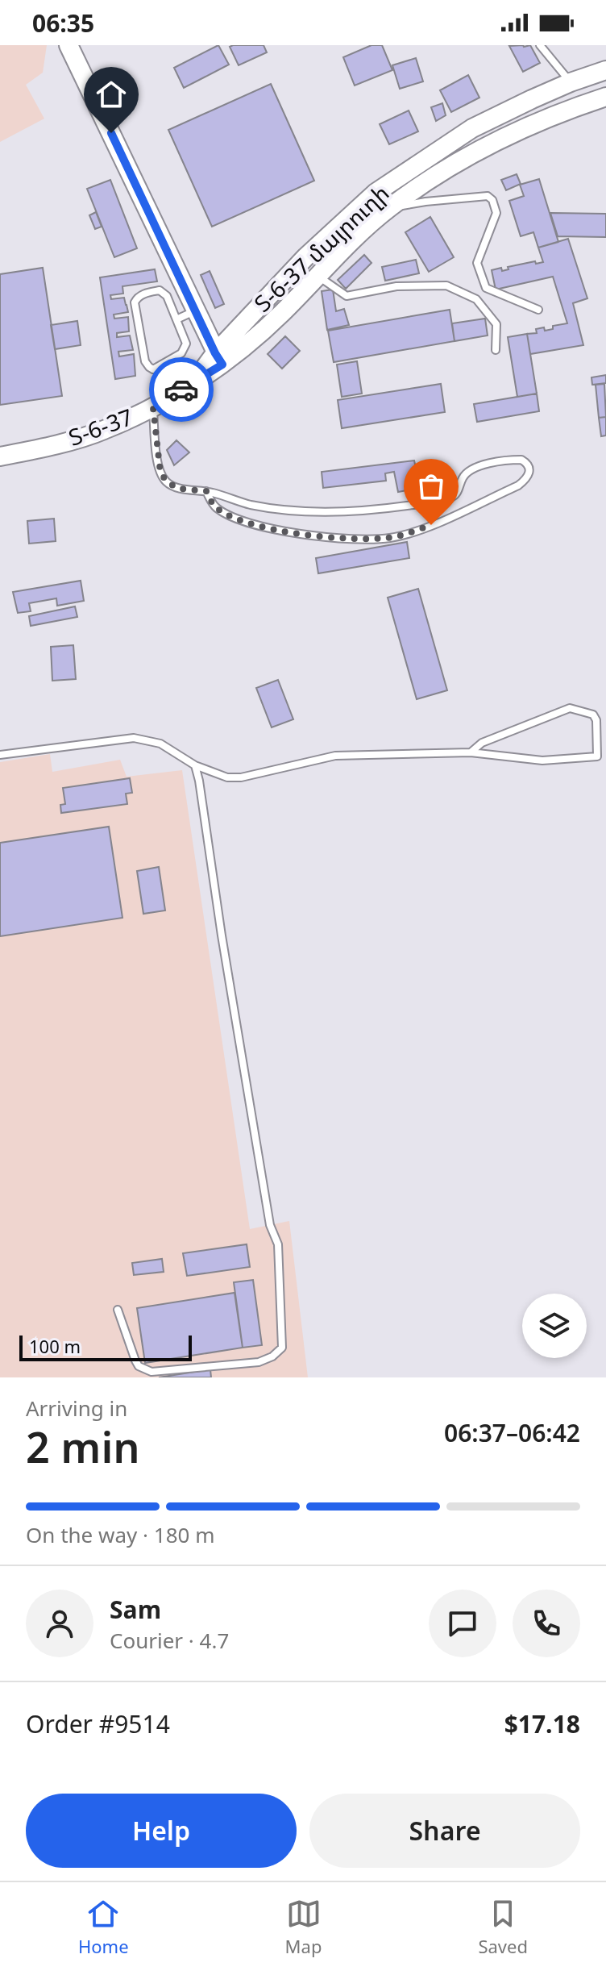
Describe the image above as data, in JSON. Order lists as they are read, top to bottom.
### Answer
{
  "streets": {
    "main road": ["Տ-6-37 մայրուղի", "Տ-6-37"]
  },
  "crossings": [
    ["Տ-6-37 մայրուղի", "Տ-6-37"]
  ],
  "scale_bar": "100 m",
  "page": {
    "status": "06:35",
    "scale": "100 m",
    "heading": ["2 min", "Arriving in", "06:37–06:42"],
    "panel": [
      "Sam",
      "Courier · 4.7",
      "Order #9514",
      "$17.18"
    ],
    "bar": "On the way · 180 m",
    "buttons": ["Help", "Share"],
    "tabs": ["Home", "Map", "Saved"]
  }
}
